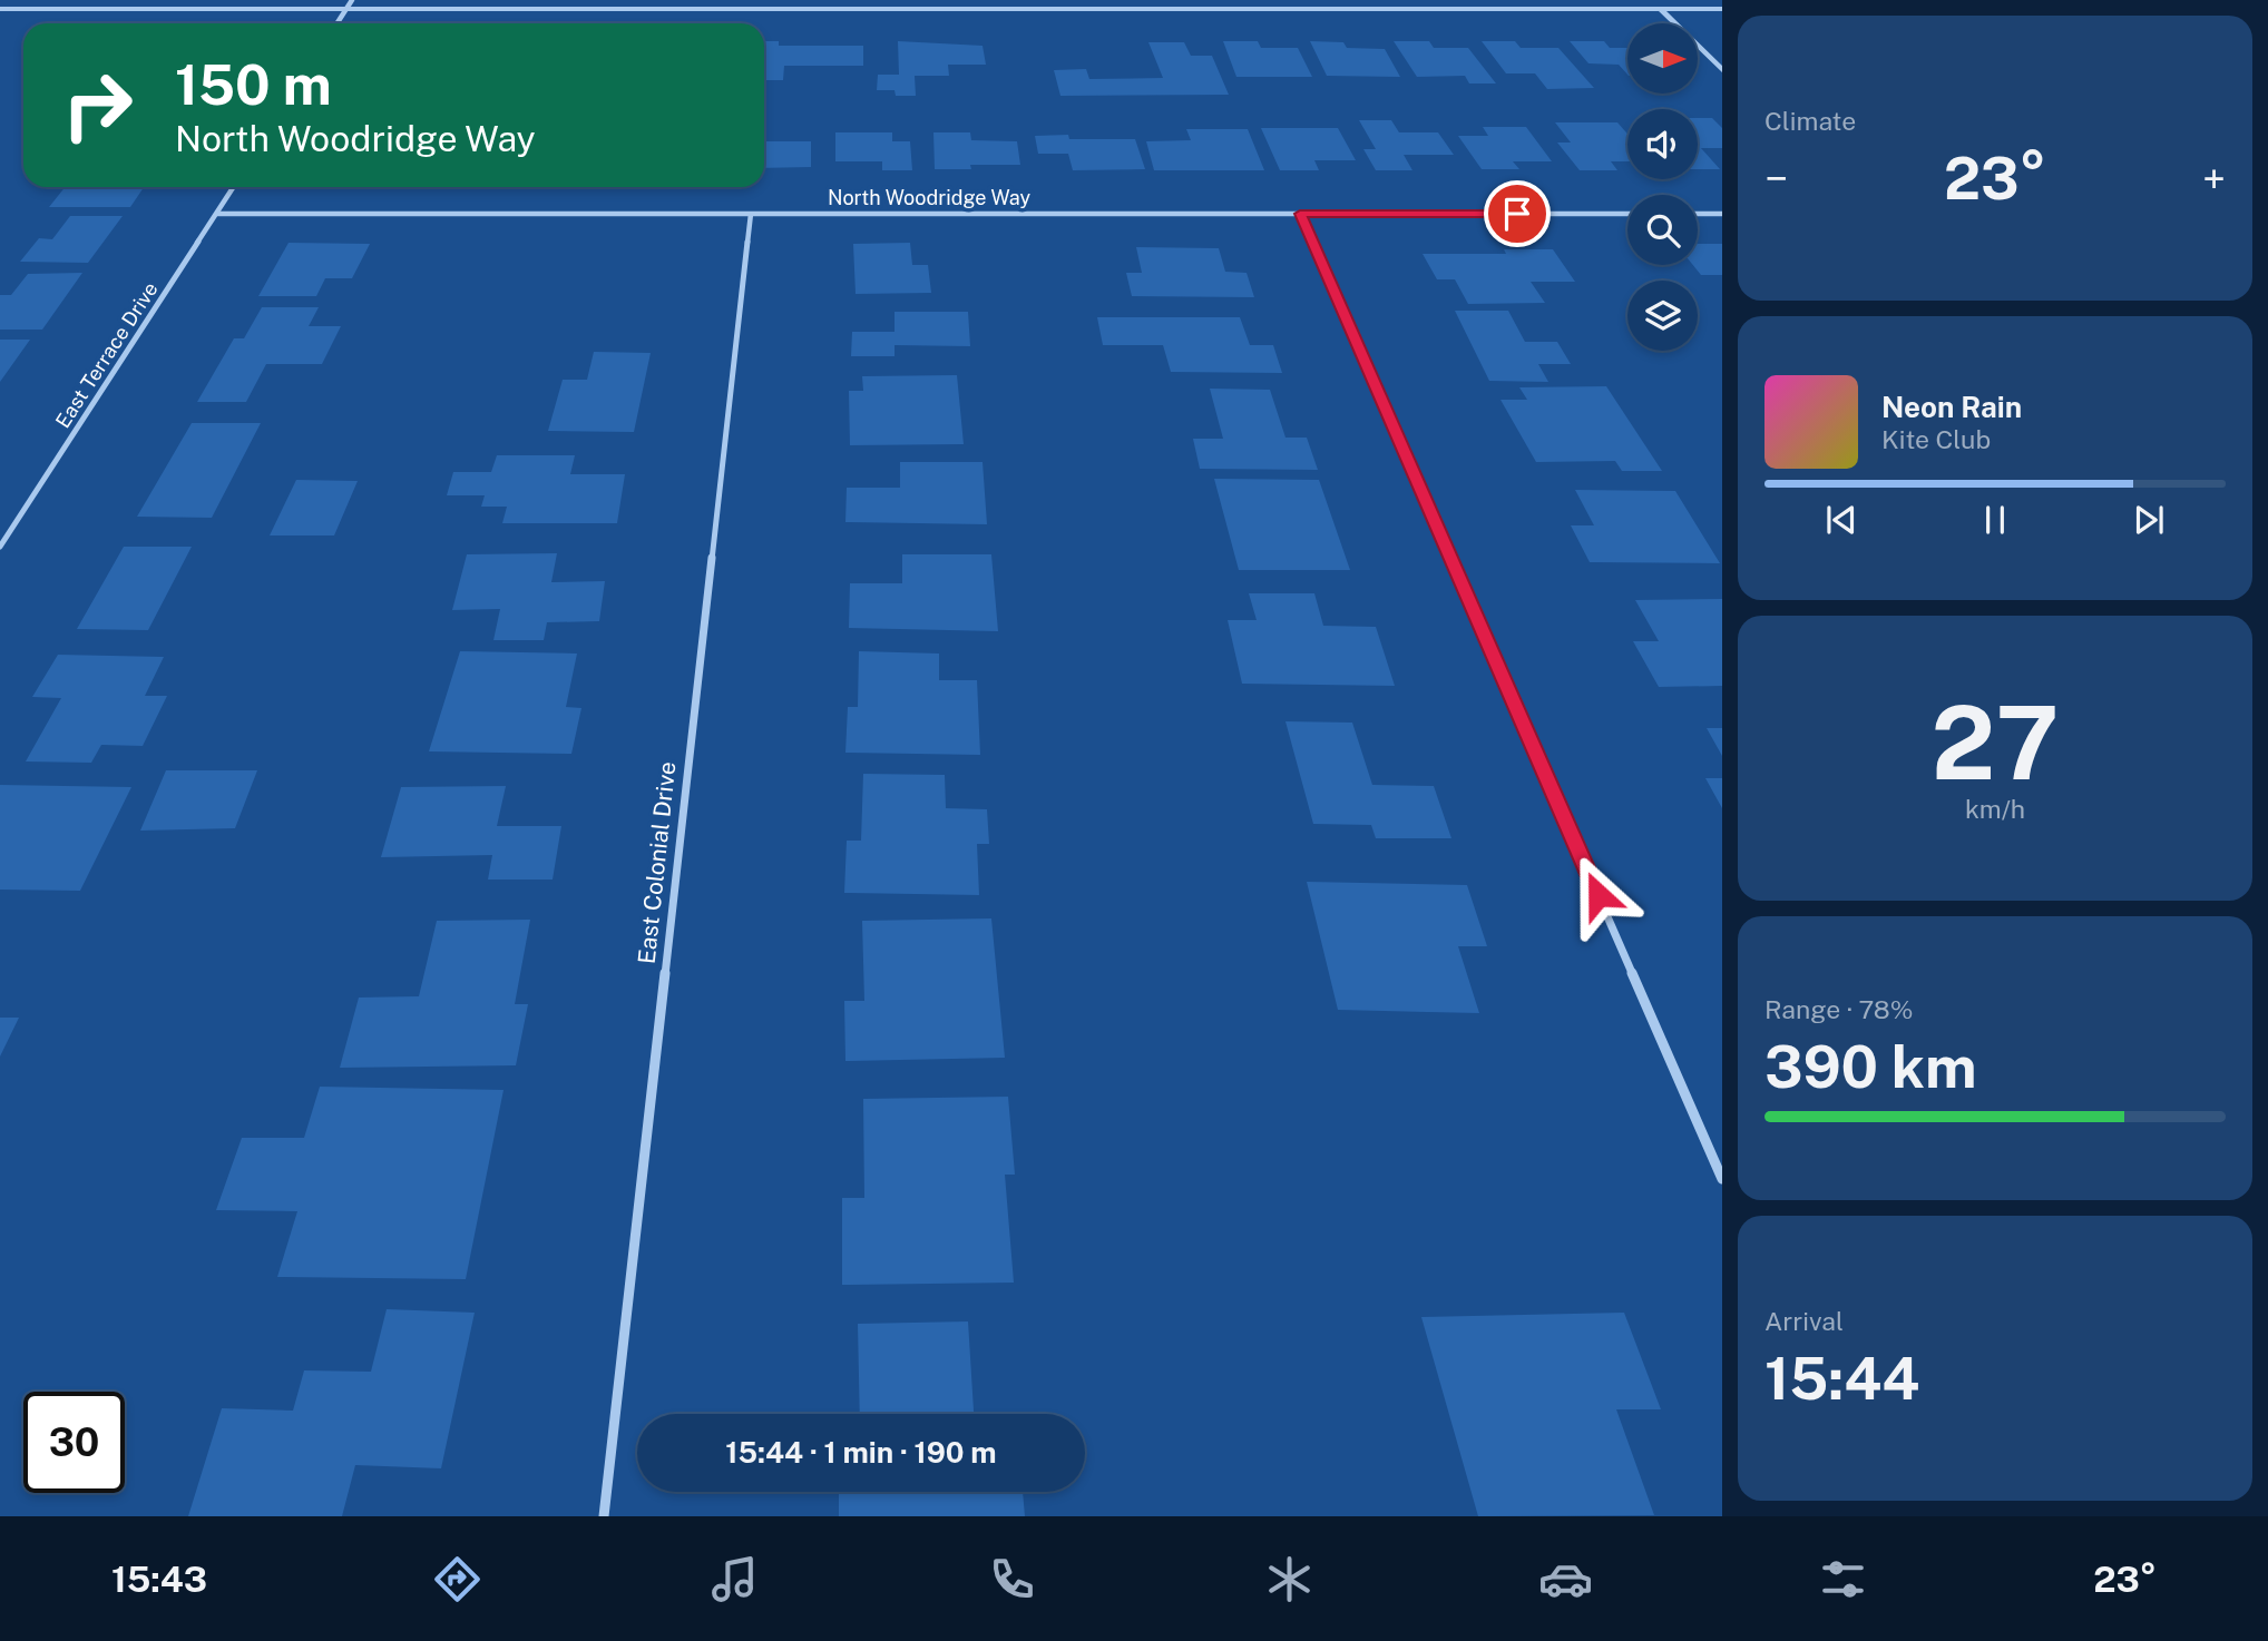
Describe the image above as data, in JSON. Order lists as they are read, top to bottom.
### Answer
{
  "streets": {
    "street": ["North Woodridge Way", "East Terrace Drive", "East Colonial Drive"]
  },
  "crossings": [
    ["North Woodridge Way", "East Terrace Drive"],
    ["North Woodridge Way", "East Colonial Drive"]
  ],
  "north": "right",
  "page": {
    "tile": [
      "Climate",
      ["27", "km/h"],
      ["Range · 78%", "390 km"],
      ["Arrival", "15:44"]
    ],
    "turn": ["150 m", "North Woodridge Way"],
    "heat": ["−", "23°", "+"],
    "song": ["Neon Rain", "Kite Club"],
    "limit": "30",
    "trip": "15:44 · 1 min · 190 m",
    "tabs": ["15:43", "23°"]
  }
}
